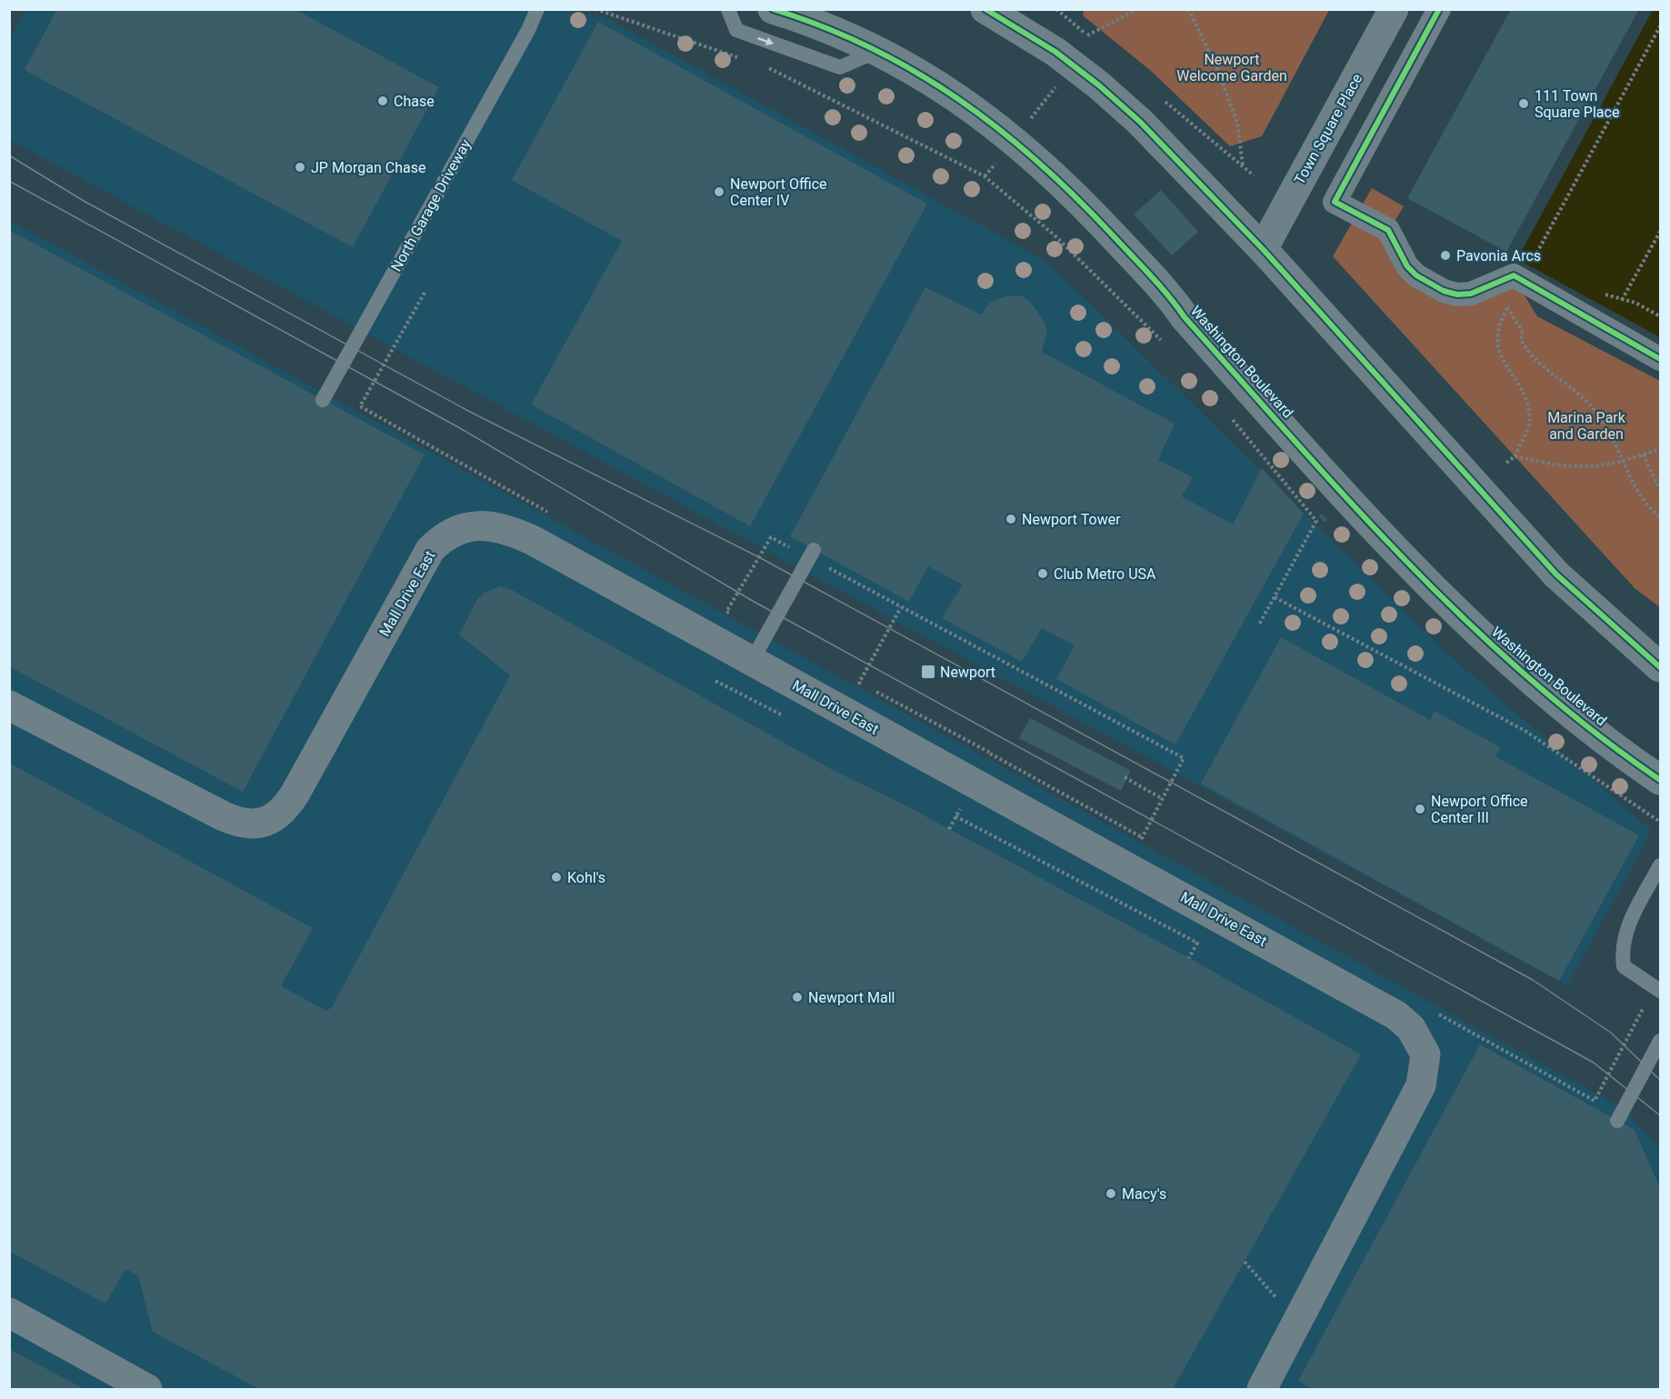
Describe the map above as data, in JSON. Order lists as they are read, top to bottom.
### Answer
{
  "streets": {
    "street": ["Town Square Place", "Washington Boulevard", "Mall Drive East"],
    "lane": ["North Garage Driveway"]
  },
  "parks": ["Newport Welcome Garden", "Marina Park and Garden"],
  "places": {
    "other": [
      "Chase",
      "111 Town Square Place",
      "JP Morgan Chase",
      "Newport Office Center IV",
      "Pavonia Arcs",
      "Newport Tower",
      "Club Metro USA",
      "Newport Office Center III",
      "Kohl's",
      "Newport Mall",
      "Macy's"
    ],
    "transit": ["Newport"]
  }
}
